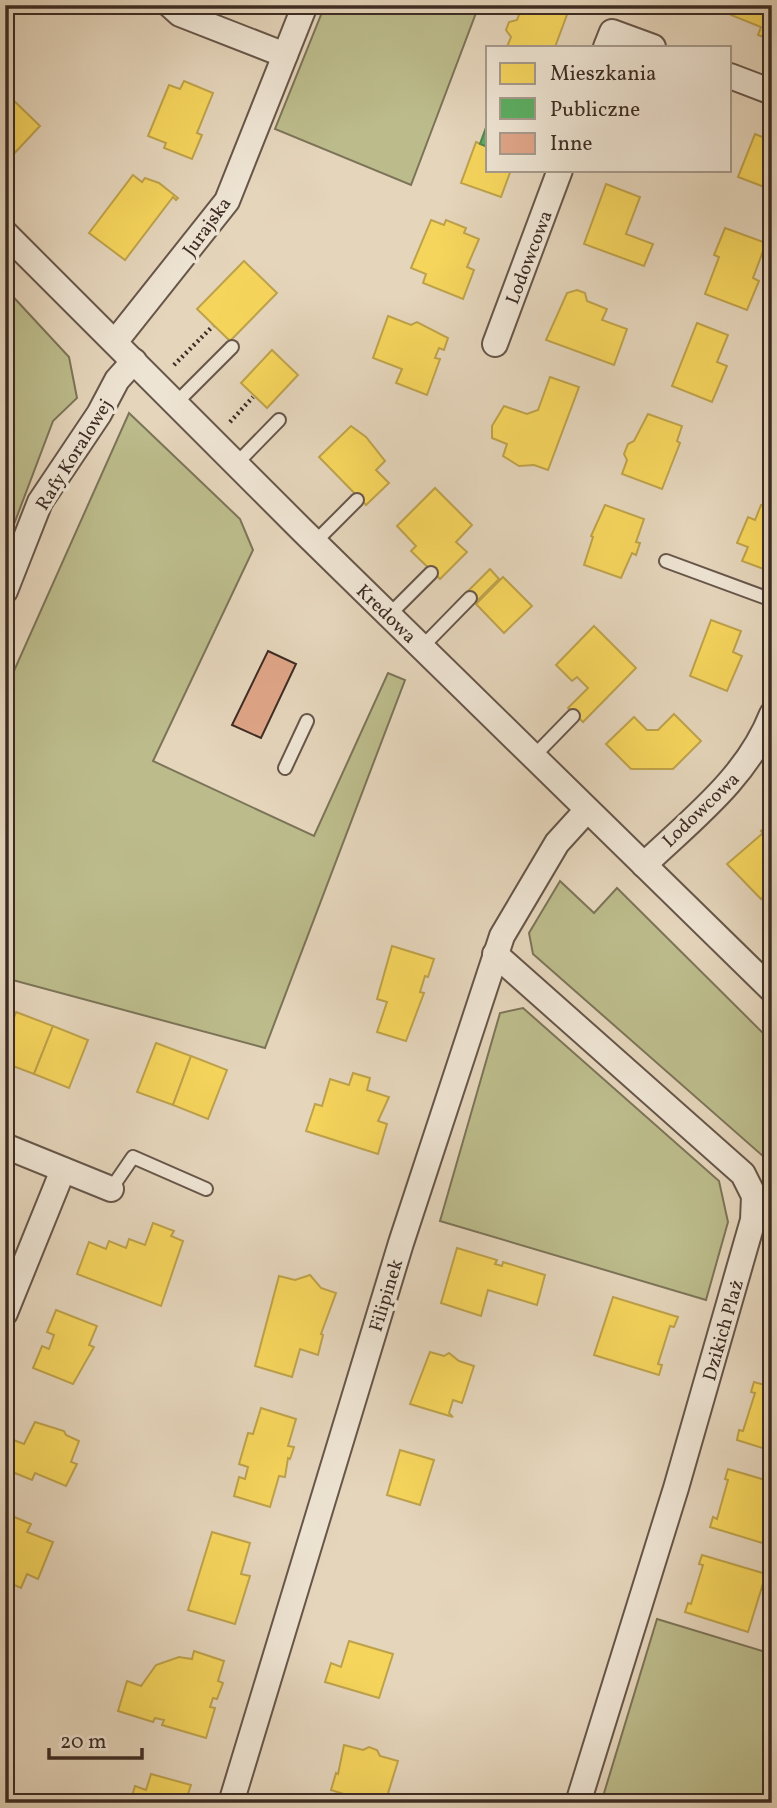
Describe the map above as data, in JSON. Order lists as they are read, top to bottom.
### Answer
{
  "streets": {
    "street": [
      "Jurajska",
      "Lodowcowa",
      "Rafy Koralowej",
      "Kredowa",
      "Filipinek",
      "Dzikich Plaż"
    ]
  },
  "crossings": [
    ["Jurajska", "Kredowa"],
    ["Lodowcowa", "Kredowa"],
    ["Rafy Koralowej", "Kredowa"],
    ["Kredowa", "Filipinek"],
    ["Filipinek", "Dzikich Plaż"]
  ],
  "legend": ["Mieszkania", "Publiczne", "Inne"],
  "scale_bar": "20 m"
}
